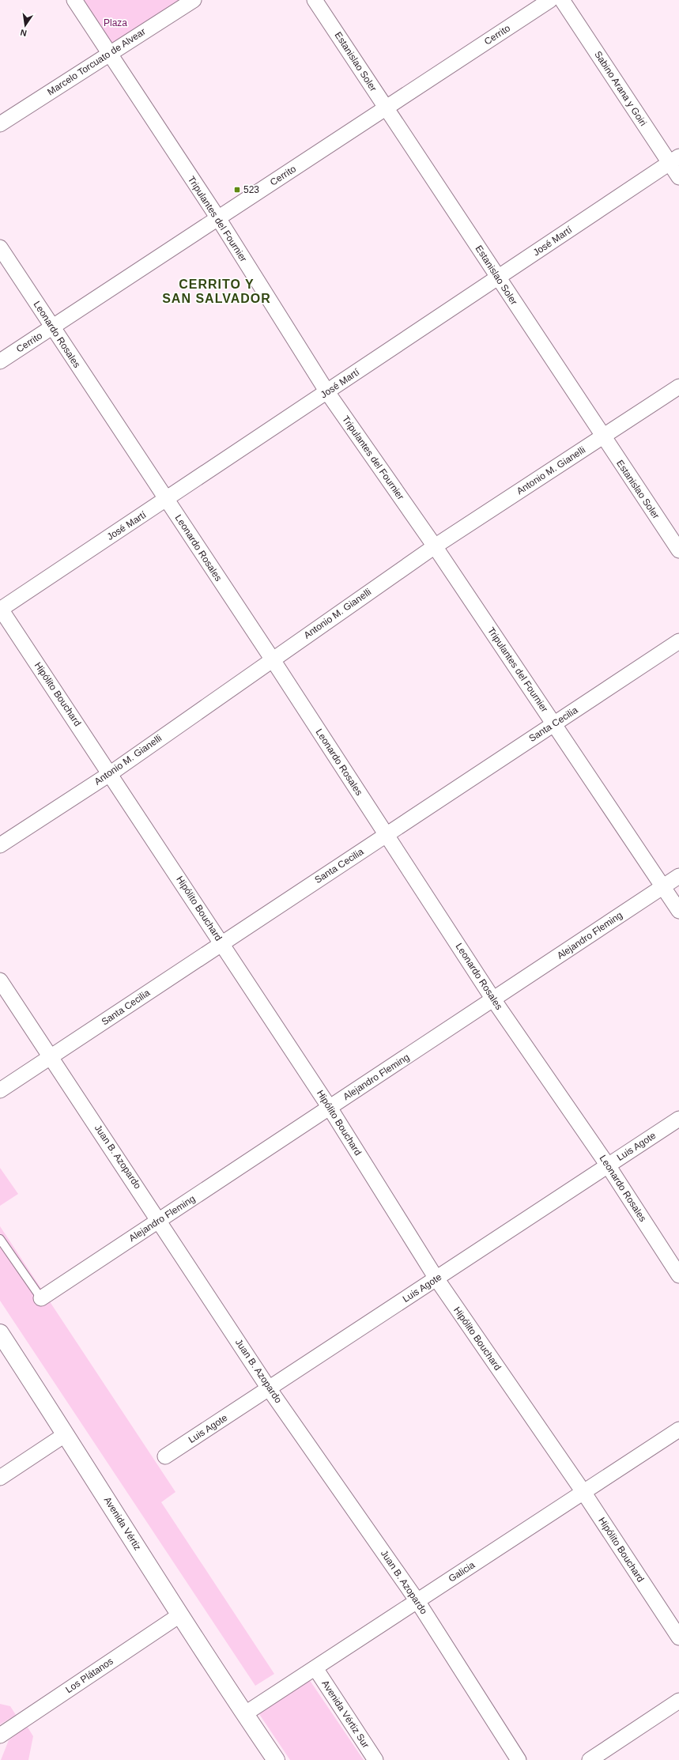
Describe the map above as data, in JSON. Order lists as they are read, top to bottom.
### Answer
{
  "streets": {
    "street": [
      "Cerrito",
      "Marcelo Torcuato de Alvear",
      "Estanislao Soler",
      "Sabino Arana y Goiri",
      "Tripulantes del Fournier",
      "José Martí",
      "Leonardo Rosales",
      "Antonio M. Gianelli",
      "Hipólito Bouchard",
      "Santa Cecilia",
      "Alejandro Fleming",
      "Luis Agote",
      "Juan B. Azopardo",
      "Avenida Vértiz",
      "Galicia",
      "Los Plátanos",
      "Avenida Vértiz Sur"
    ]
  },
  "crossings": [
    ["Cerrito", "Estanislao Soler"],
    ["Cerrito", "Tripulantes del Fournier"],
    ["Cerrito", "Leonardo Rosales"],
    ["Marcelo Torcuato de Alvear", "Tripulantes del Fournier"],
    ["Estanislao Soler", "José Martí"],
    ["Estanislao Soler", "Antonio M. Gianelli"],
    ["Sabino Arana y Goiri", "José Martí"],
    ["Tripulantes del Fournier", "José Martí"],
    ["Tripulantes del Fournier", "Antonio M. Gianelli"],
    ["Tripulantes del Fournier", "Santa Cecilia"],
    ["Tripulantes del Fournier", "Alejandro Fleming"],
    ["José Martí", "Leonardo Rosales"],
    ["José Martí", "Hipólito Bouchard"],
    ["Leonardo Rosales", "Antonio M. Gianelli"],
    ["Leonardo Rosales", "Santa Cecilia"],
    ["Leonardo Rosales", "Alejandro Fleming"],
    ["Leonardo Rosales", "Luis Agote"],
    ["Antonio M. Gianelli", "Hipólito Bouchard"],
    ["Hipólito Bouchard", "Santa Cecilia"],
    ["Hipólito Bouchard", "Alejandro Fleming"],
    ["Hipólito Bouchard", "Luis Agote"],
    ["Hipólito Bouchard", "Galicia"],
    ["Santa Cecilia", "Juan B. Azopardo"],
    ["Alejandro Fleming", "Juan B. Azopardo"],
    ["Luis Agote", "Juan B. Azopardo"],
    ["Juan B. Azopardo", "Galicia"],
    ["Avenida Vértiz", "Galicia"],
    ["Avenida Vértiz", "Los Plátanos"],
    ["Galicia", "Avenida Vértiz Sur"]
  ],
  "districts": ["CERRITO Y SAN SALVADOR"],
  "parks": ["Plaza"],
  "places": {
    "transit": ["523"]
  },
  "north": "bottom"
}
